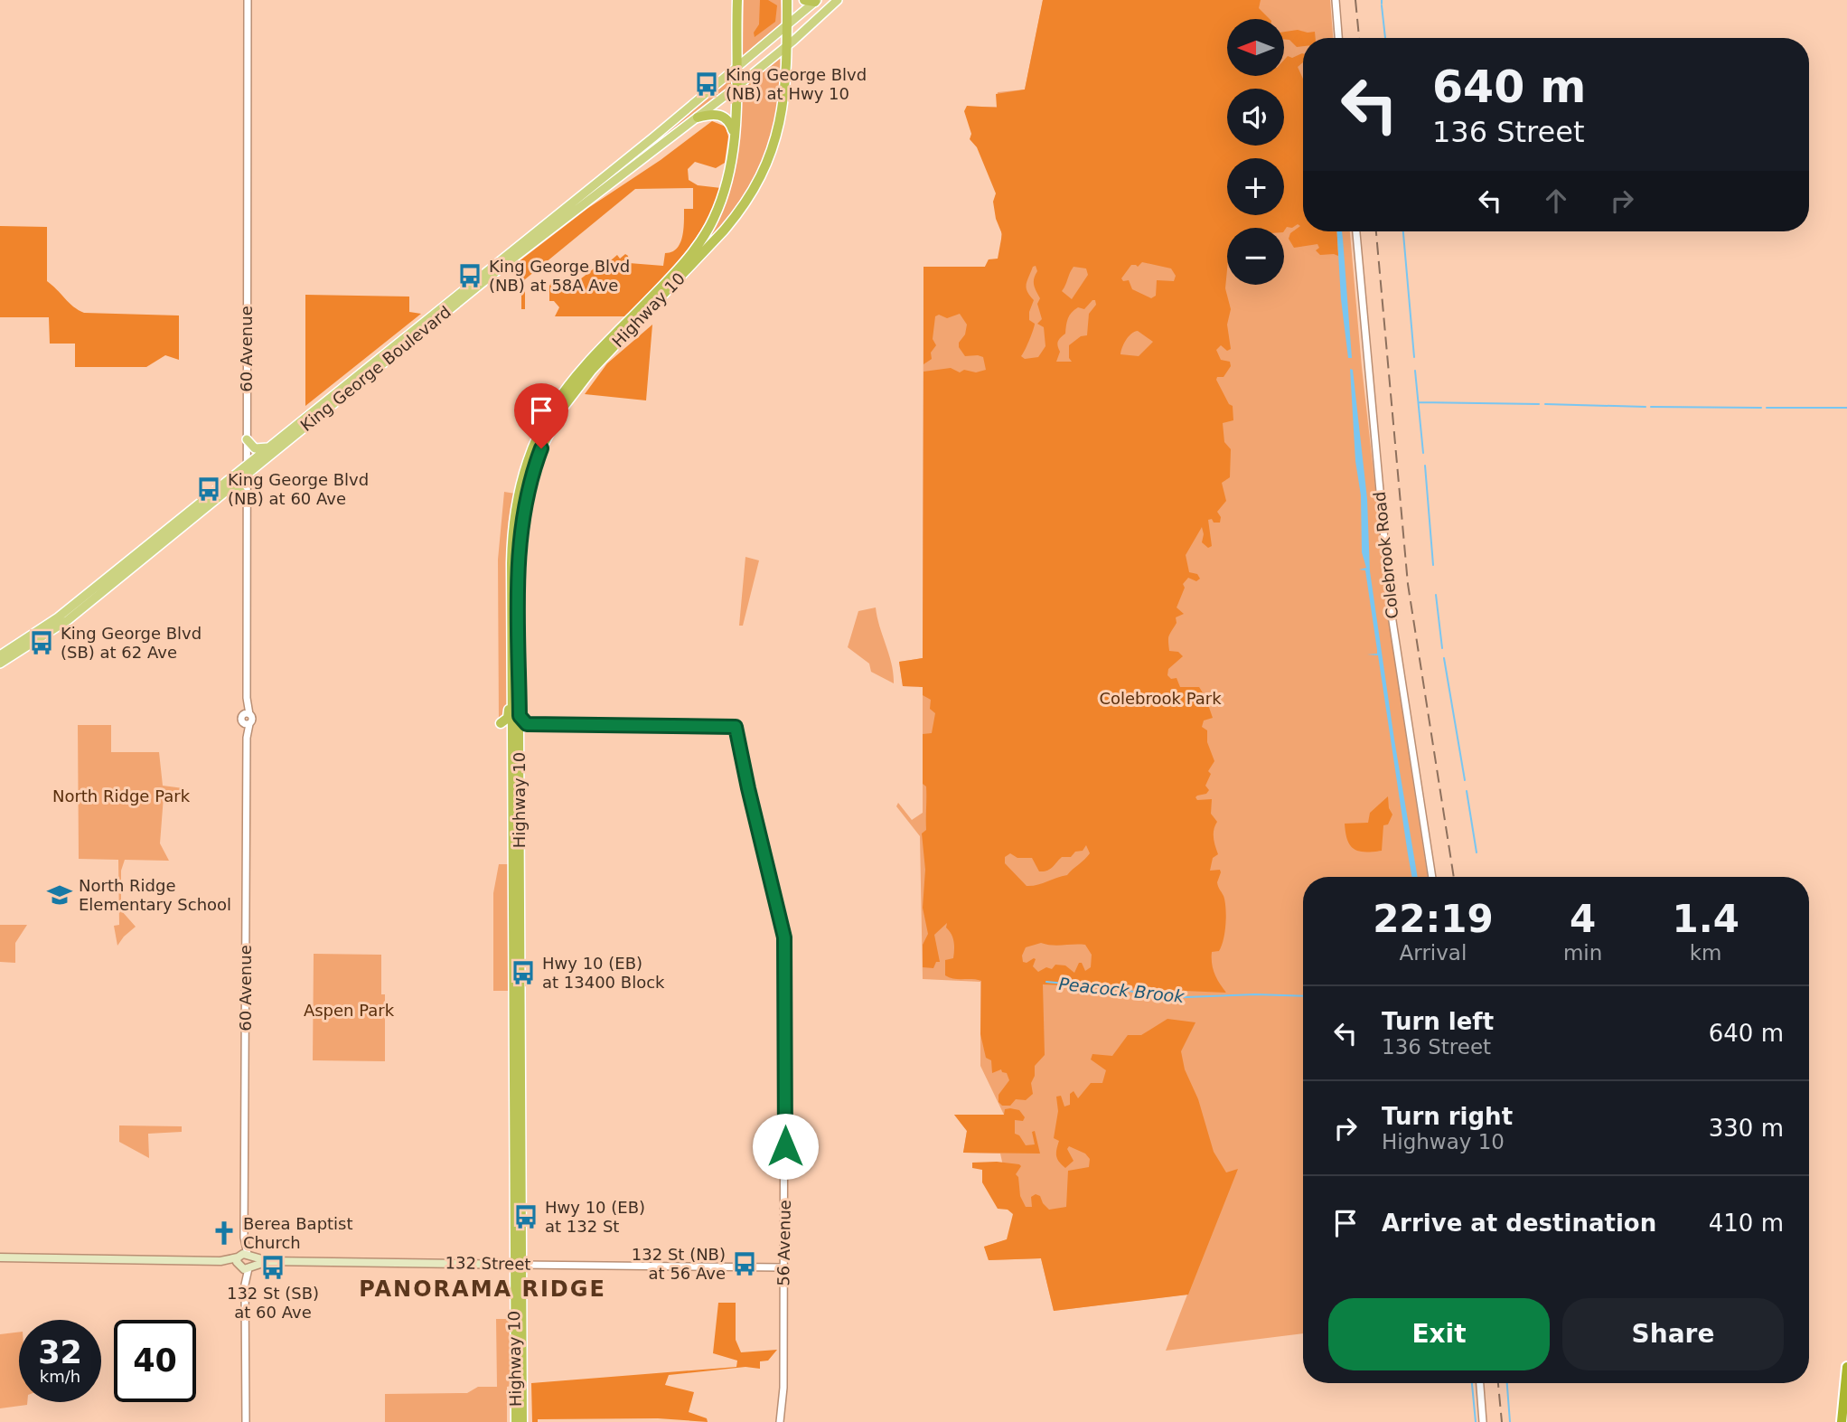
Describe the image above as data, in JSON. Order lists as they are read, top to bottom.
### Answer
{
  "streets": {
    "highway": ["Highway 10"],
    "main road": ["King George Boulevard", "132 Street"],
    "street": ["60 Avenue", "Colebrook Road", "56 Avenue"]
  },
  "crossings": [
    ["Highway 10", "King George Boulevard"],
    ["Highway 10", "132 Street"],
    ["60 Avenue", "King George Boulevard"],
    ["60 Avenue", "132 Street"],
    ["56 Avenue", "132 Street"]
  ],
  "districts": ["PANORAMA RIDGE"],
  "water": ["Peacock Brook"],
  "parks": ["Colebrook Park", "North Ridge Park", "Aspen Park"],
  "places": {
    "bus stop": [
      "King George Blvd (NB) at Hwy 10",
      "King George Blvd (NB) at 58A Ave",
      "King George Blvd (NB) at 60 Ave",
      "King George Blvd (SB) at 62 Ave",
      "Hwy 10 (EB) at 13400 Block",
      "Hwy 10 (EB) at 132 St",
      "132 St (NB) at 56 Ave",
      "132 St (SB) at 60 Ave"
    ],
    "school or university": ["North Ridge Elementary School"],
    "church": ["Berea Baptist Church"]
  },
  "north": "left",
  "page": {
    "map_buttons": ["+", "−"],
    "turn": ["640 m", "136 Street"],
    "eta": [
      "22:19",
      "Arrival",
      "4",
      "min",
      "1.4",
      "km"
    ],
    "list": [
      {
        "name": "Turn left",
        "note": "136 Street",
        "value": "640 m"
      },
      {
        "name": "Turn right",
        "note": "Highway 10",
        "value": "330 m"
      },
      {
        "name": "Arrive at destination",
        "value": "410 m"
      }
    ],
    "buttons": ["Exit", "Share"],
    "speed": "32 km/h",
    "limit": "40"
  }
}
